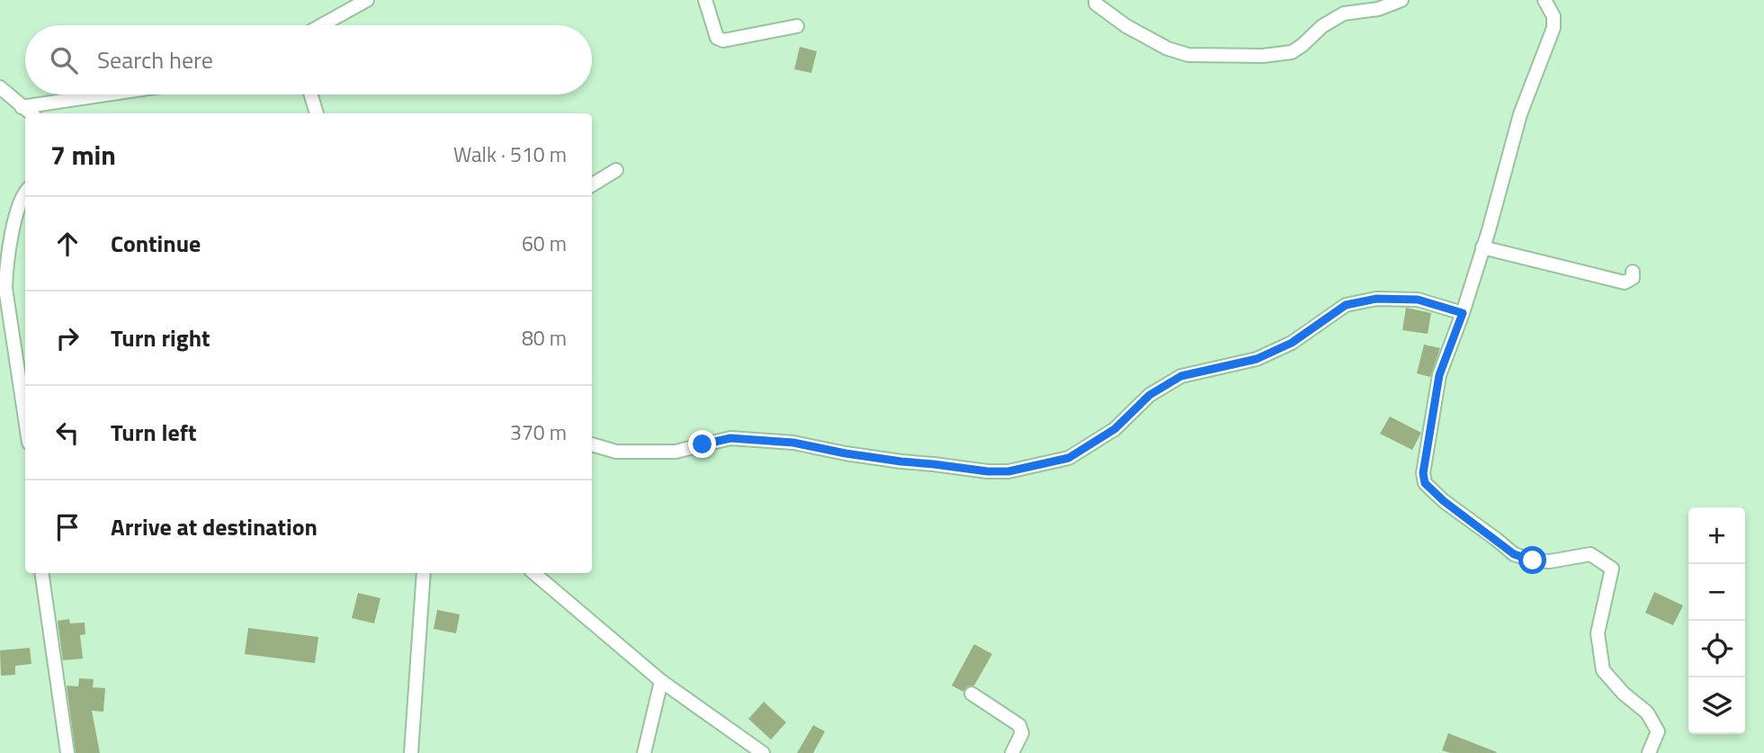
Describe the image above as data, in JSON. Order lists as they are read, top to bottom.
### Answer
{
  "page": {
    "search": "Search here",
    "heading": ["7 min", "Walk · 510 m"],
    "list": [
      ["Continue", "60 m"],
      ["Turn right", "80 m"],
      ["Turn left", "370 m"],
      "Arrive at destination"
    ],
    "map_buttons": ["+", "−"]
  }
}
